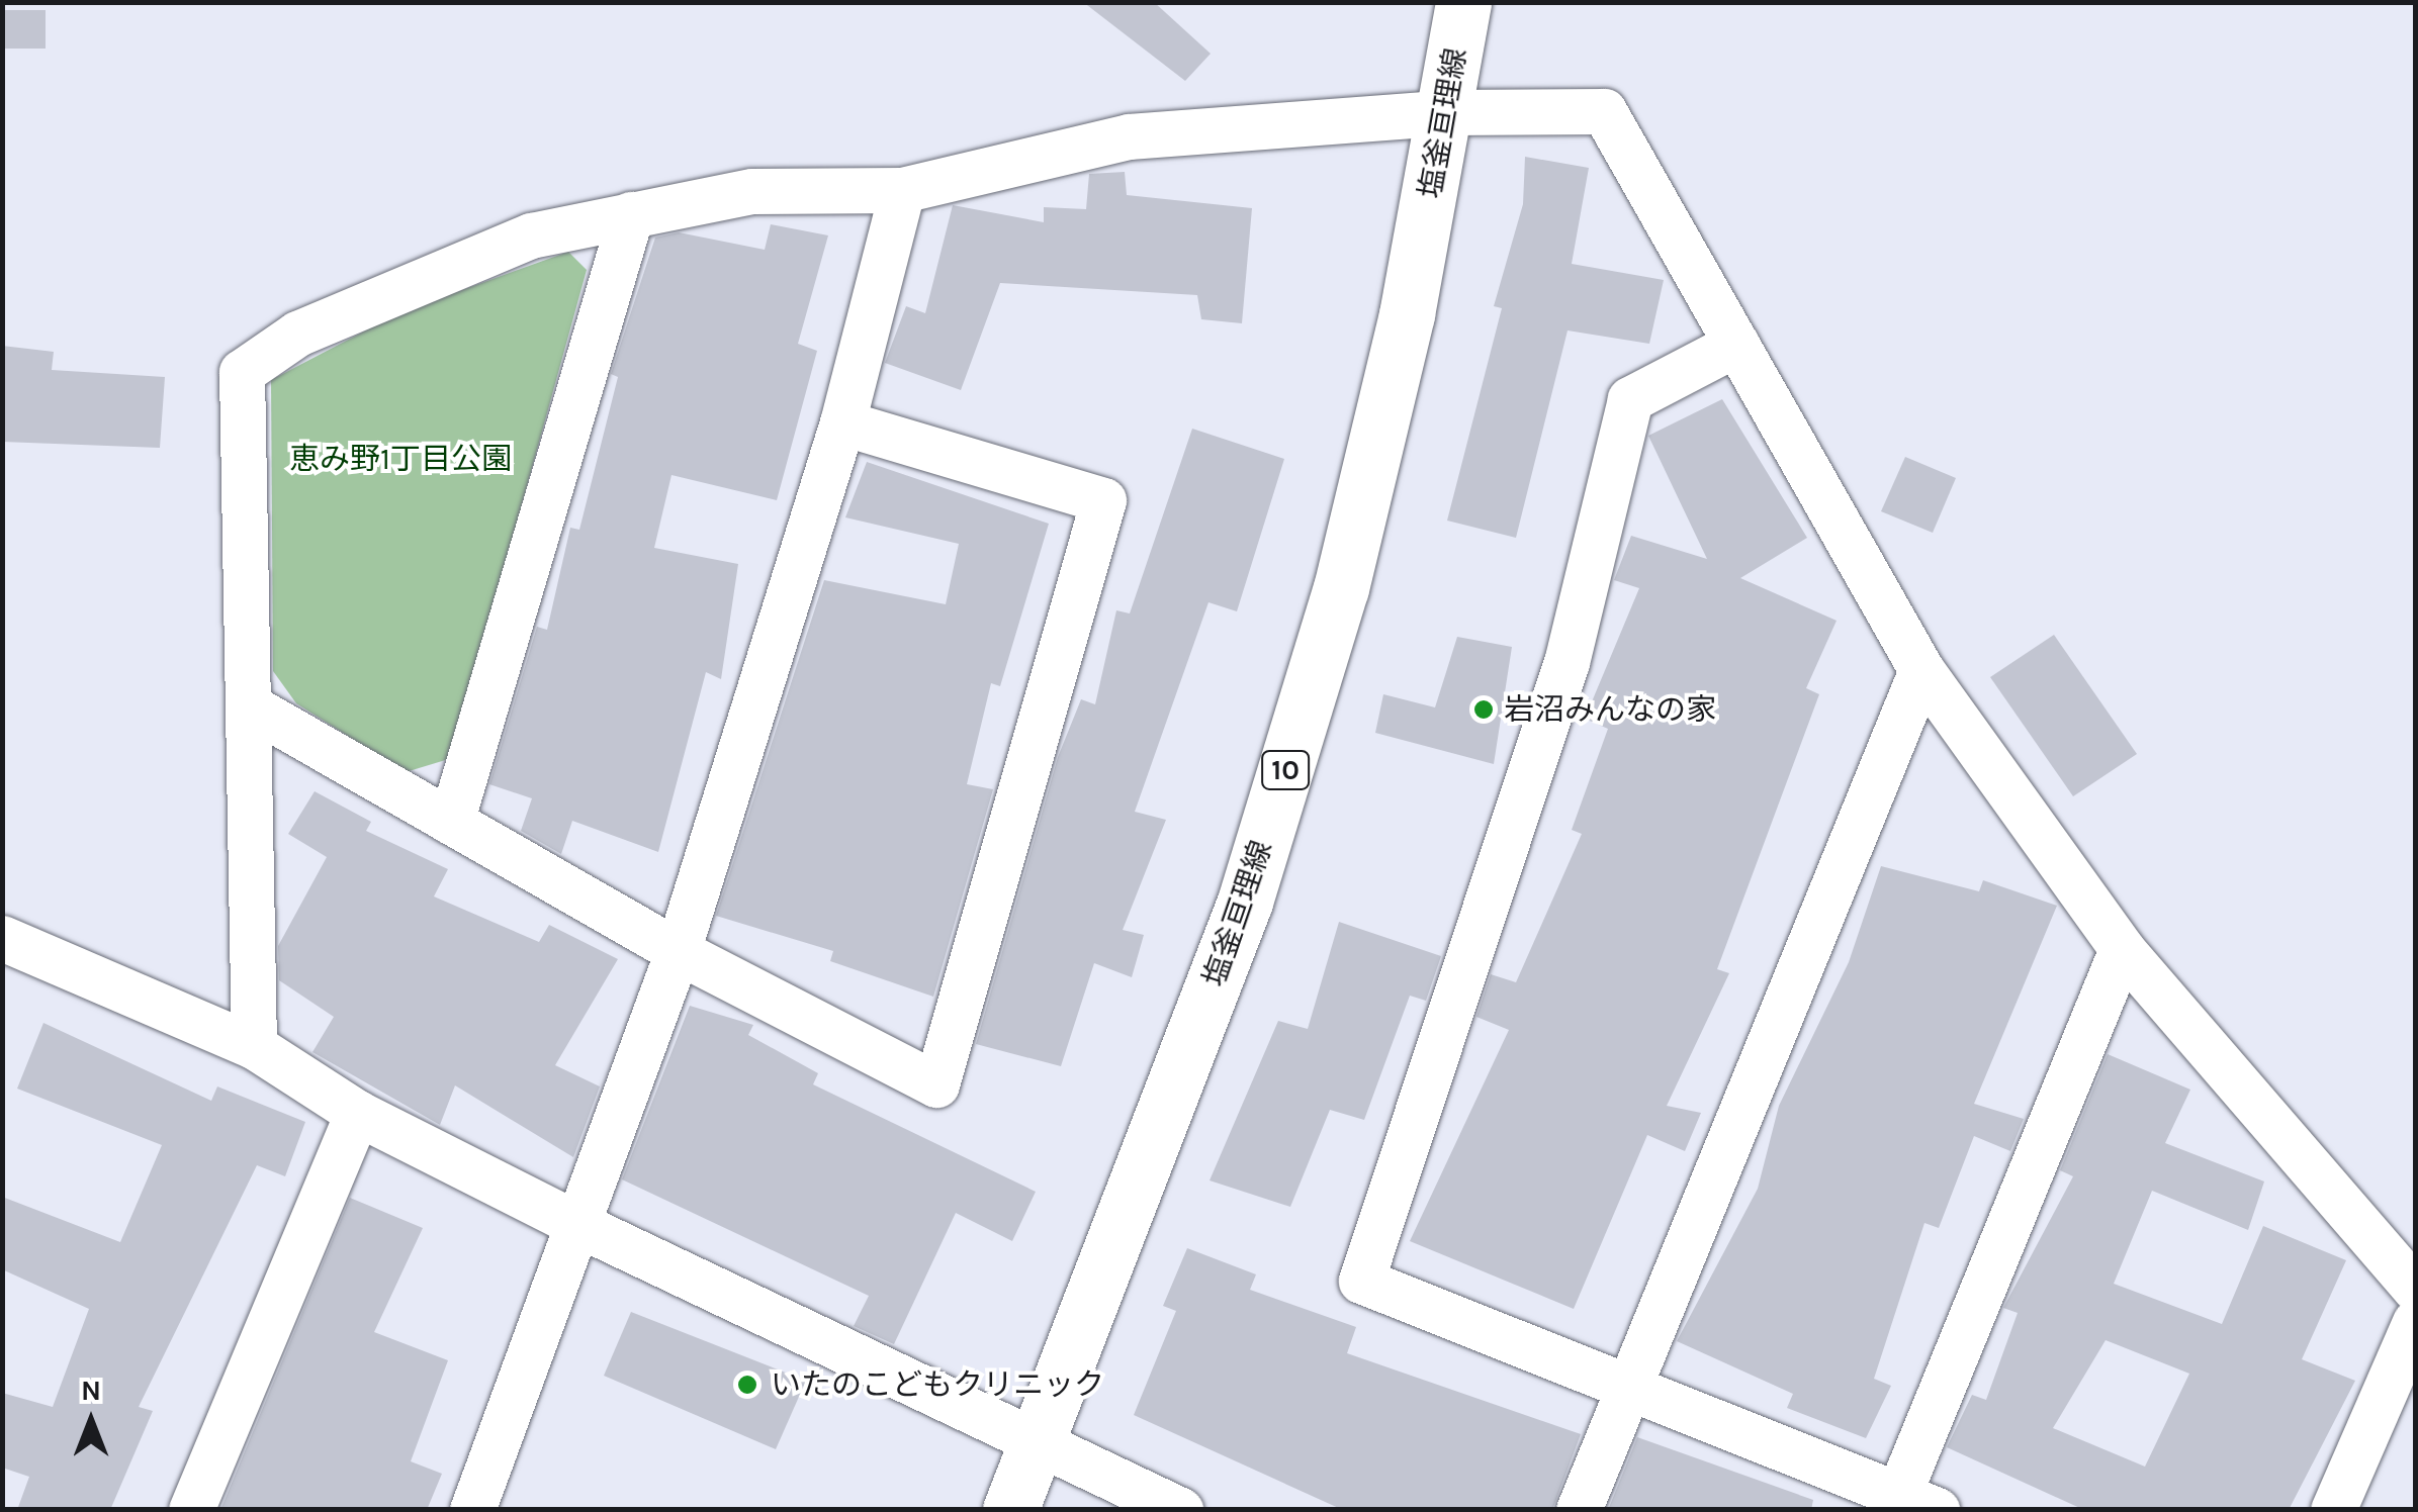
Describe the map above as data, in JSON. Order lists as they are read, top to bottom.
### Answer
{
  "streets": {
    "main road": ["塩釜亘理線", "10"]
  },
  "parks": ["恵み野1丁目公園"],
  "places": ["岩沼みんなの家", "いたのこどもクリニック"],
  "north": "top"
}
